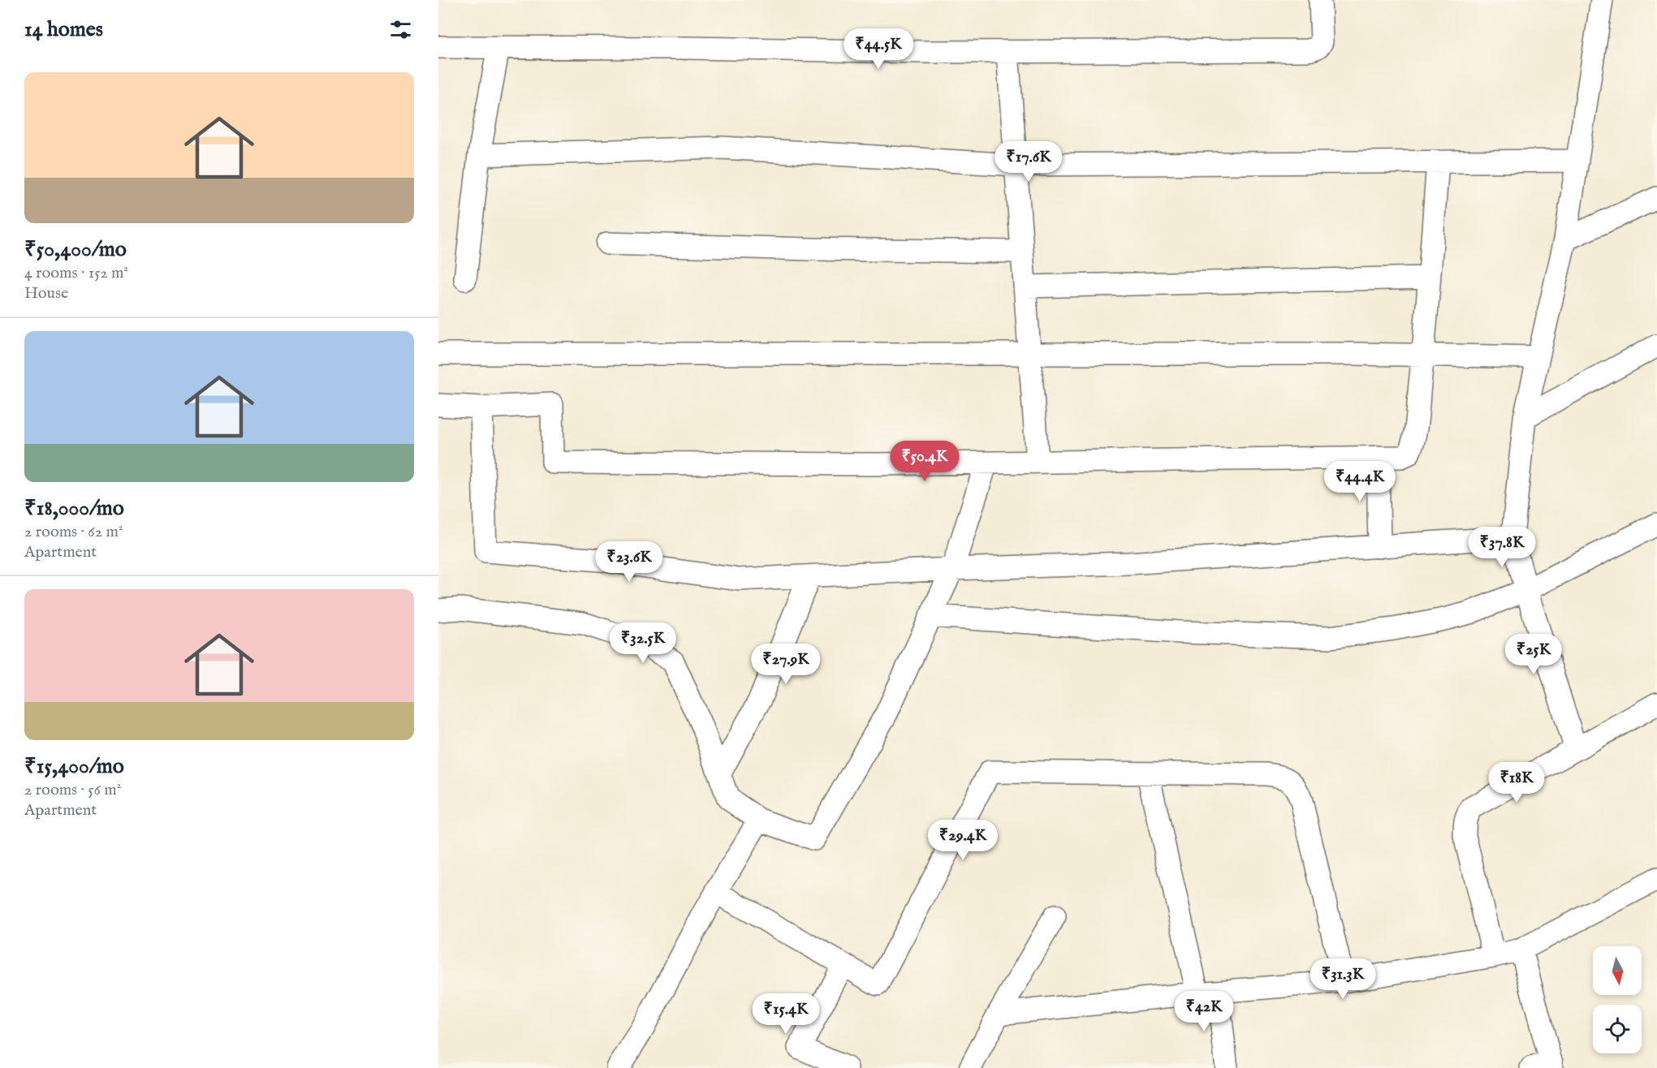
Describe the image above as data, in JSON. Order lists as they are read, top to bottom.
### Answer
{
  "north": "bottom",
  "page": {
    "heading": "14 homes",
    "price": [
      "₹44.5K",
      "₹17.6K",
      "₹50.4K",
      "₹44.4K",
      "₹37.8K",
      "₹23.6K",
      "₹32.5K",
      "₹25K",
      "₹27.9K",
      "₹18K",
      "₹29.4K",
      "₹31.3K",
      "₹42K",
      "₹15.4K"
    ],
    "list": [
      {
        "name": "₹50,400/mo",
        "note": "4 rooms · 152 m² · House"
      },
      {
        "name": "₹18,000/mo",
        "note": "2 rooms · 62 m² · Apartment"
      },
      {
        "name": "₹15,400/mo",
        "note": "2 rooms · 56 m² · Apartment"
      }
    ]
  }
}
